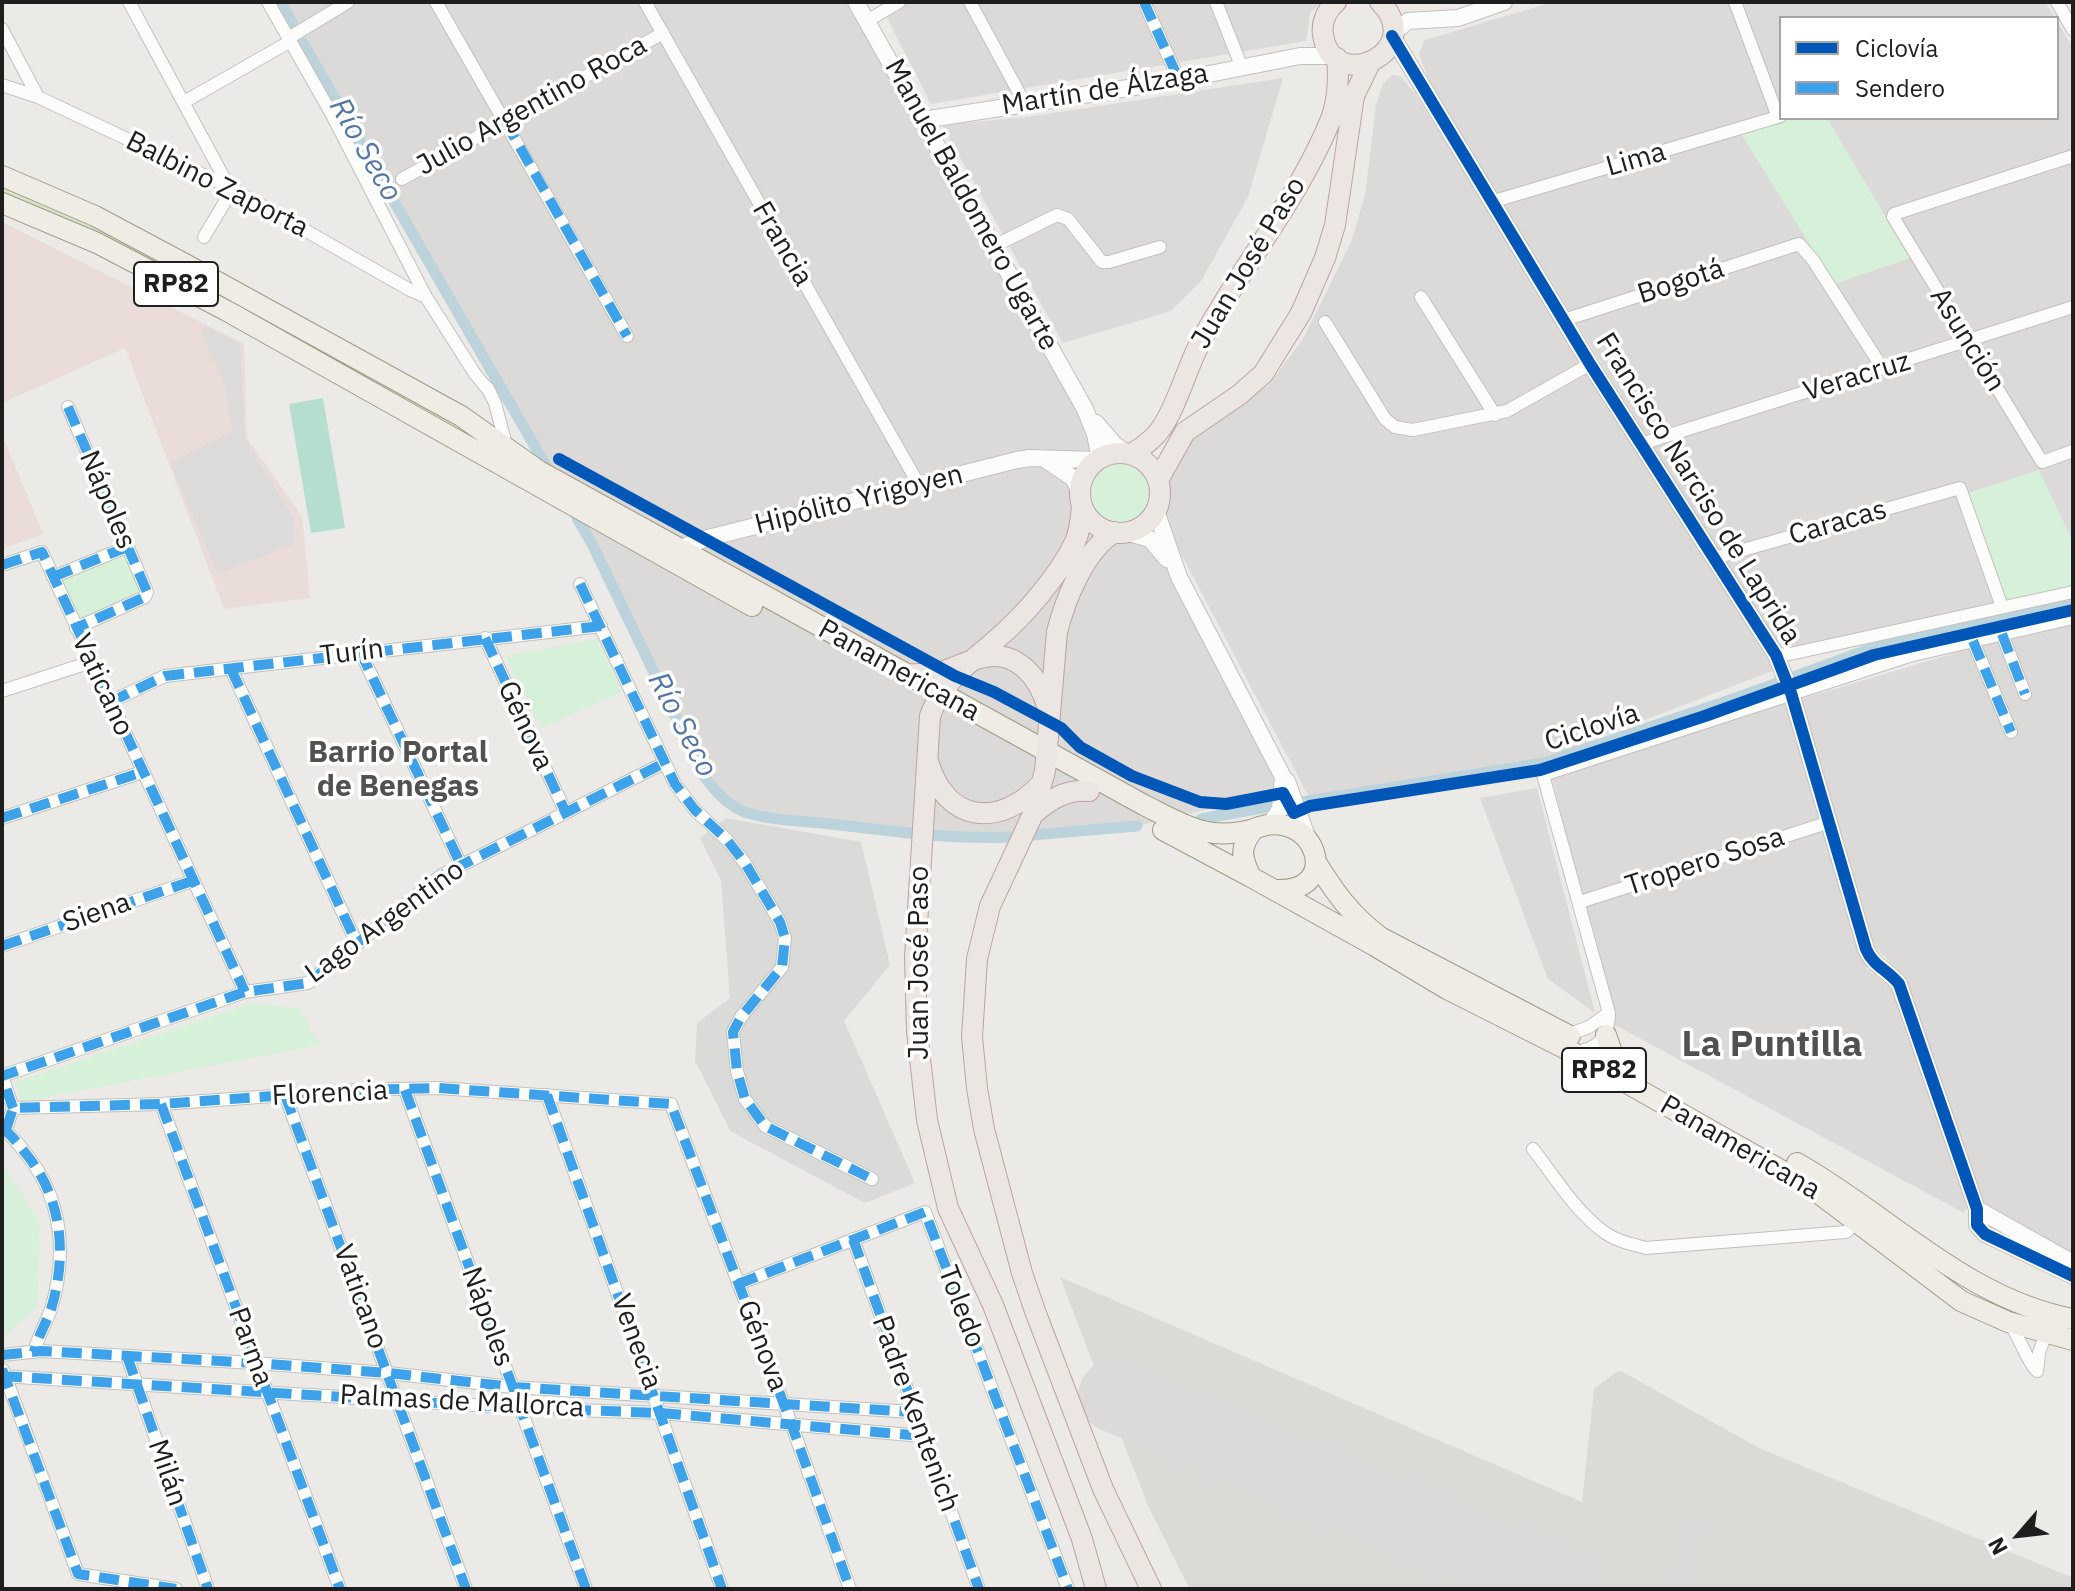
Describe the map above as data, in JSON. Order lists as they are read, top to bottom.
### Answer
{
  "streets": {
    "highway": ["Juan José Paso"],
    "main road": ["RP82", "Panamericana"],
    "street": [
      "Martín de Álzaga",
      "Julio Argentino Roca",
      "Lima",
      "Balbino Zaporta",
      "Manuel Baldomero Ugarte",
      "Francia",
      "Bogotá",
      "Asunción",
      "Veracruz",
      "Francisco Narciso de Laprida",
      "Nápoles",
      "Hipólito Yrigoyen",
      "Caracas",
      "Turín",
      "Vaticano",
      "Génova",
      "Tropero Sosa",
      "Siena",
      "Lago Argentino",
      "Florencia",
      "Toledo",
      "Venecia",
      "Parma",
      "Palmas de Mallorca",
      "Padre Kentenich",
      "Milán"
    ],
    "cycle path": ["Ciclovía"]
  },
  "crossings": [
    ["Martín de Álzaga", "Manuel Baldomero Ugarte"],
    ["Martín de Álzaga", "Juan José Paso"],
    ["Julio Argentino Roca", "Francia"],
    ["Lima", "Francisco Narciso de Laprida"],
    ["Manuel Baldomero Ugarte", "Juan José Paso"],
    ["Manuel Baldomero Ugarte", "Hipólito Yrigoyen"],
    ["Francia", "Hipólito Yrigoyen"],
    ["Juan José Paso", "Francisco Narciso de Laprida"],
    ["Juan José Paso", "Hipólito Yrigoyen"],
    ["Juan José Paso", "Panamericana"],
    ["Bogotá", "Veracruz"],
    ["Bogotá", "Francisco Narciso de Laprida"],
    ["Asunción", "Veracruz"],
    ["Veracruz", "Francisco Narciso de Laprida"],
    ["Francisco Narciso de Laprida", "Caracas"],
    ["Francisco Narciso de Laprida", "Tropero Sosa"],
    ["Nápoles", "Vaticano"],
    ["Nápoles", "Florencia"],
    ["Nápoles", "Palmas de Mallorca"],
    ["Hipólito Yrigoyen", "Panamericana"],
    ["Turín", "Vaticano"],
    ["Turín", "Génova"],
    ["Vaticano", "Siena"],
    ["Vaticano", "Lago Argentino"],
    ["Vaticano", "Florencia"],
    ["Vaticano", "Palmas de Mallorca"],
    ["Génova", "Lago Argentino"],
    ["Génova", "Florencia"],
    ["Génova", "Toledo"],
    ["Génova", "Palmas de Mallorca"],
    ["Florencia", "Venecia"],
    ["Florencia", "Parma"],
    ["Toledo", "Padre Kentenich"],
    ["Venecia", "Palmas de Mallorca"],
    ["Parma", "Palmas de Mallorca"],
    ["Palmas de Mallorca", "Padre Kentenich"],
    ["Palmas de Mallorca", "Milán"]
  ],
  "districts": ["Barrio Portal de Benegas", "La Puntilla"],
  "water": ["Río Seco"],
  "legend": ["Ciclovía", "Sendero"],
  "north": "bottom left"
}
